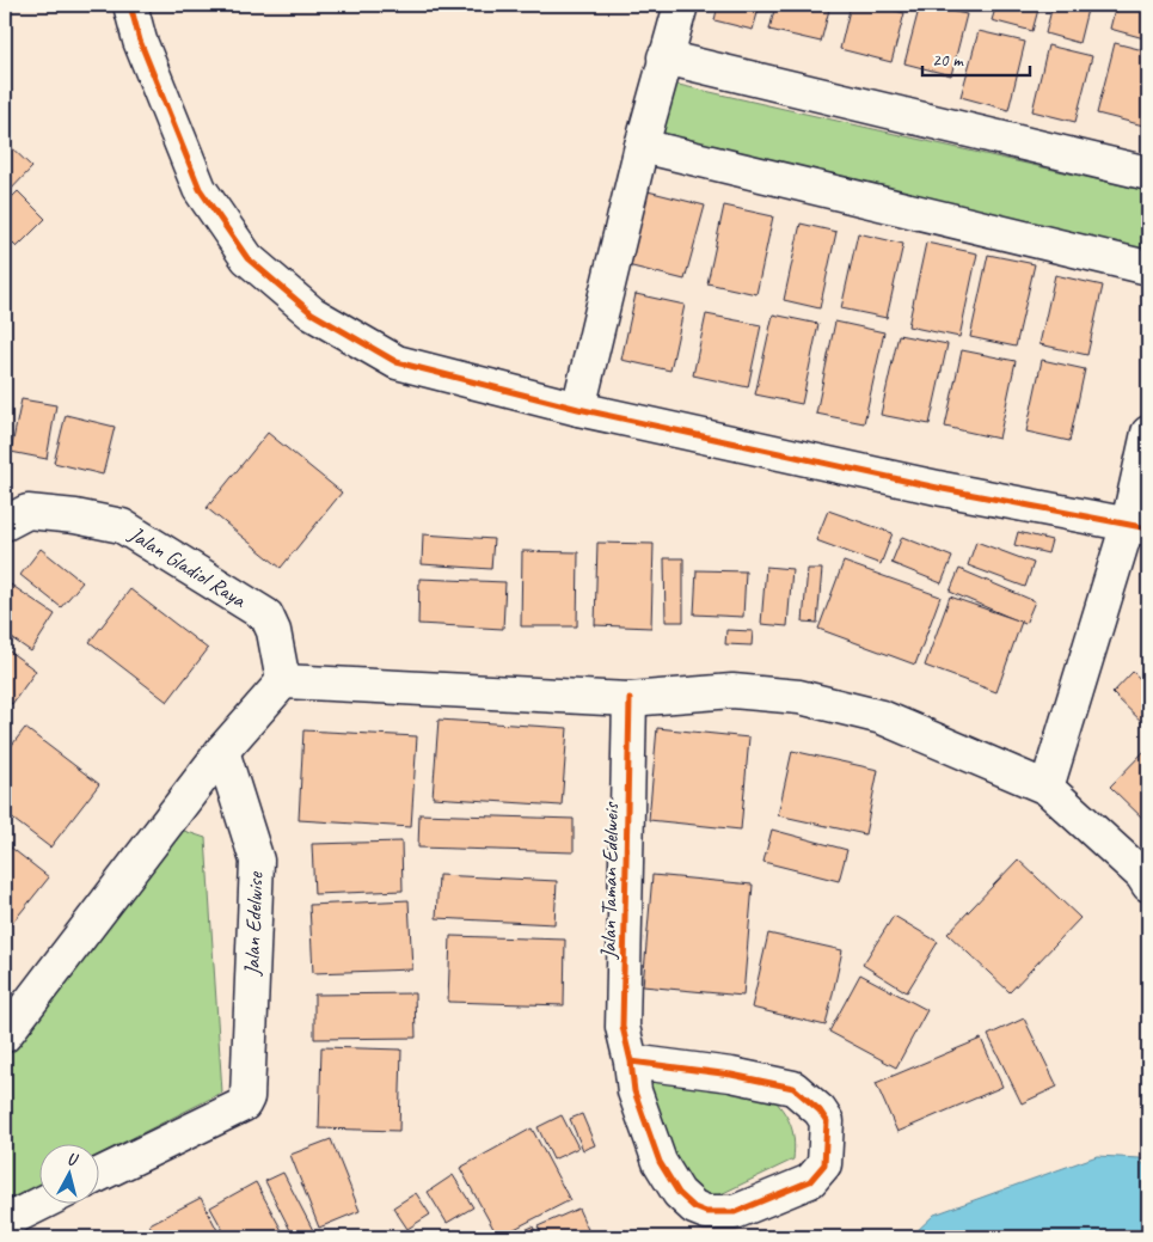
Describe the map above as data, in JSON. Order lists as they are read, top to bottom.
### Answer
{
  "streets": {
    "street": ["Jalan Gladiol Raya", "Jalan Taman Edelweis", "Jalan Edelwise"]
  },
  "scale_bar": "20 m",
  "north": "top"
}
